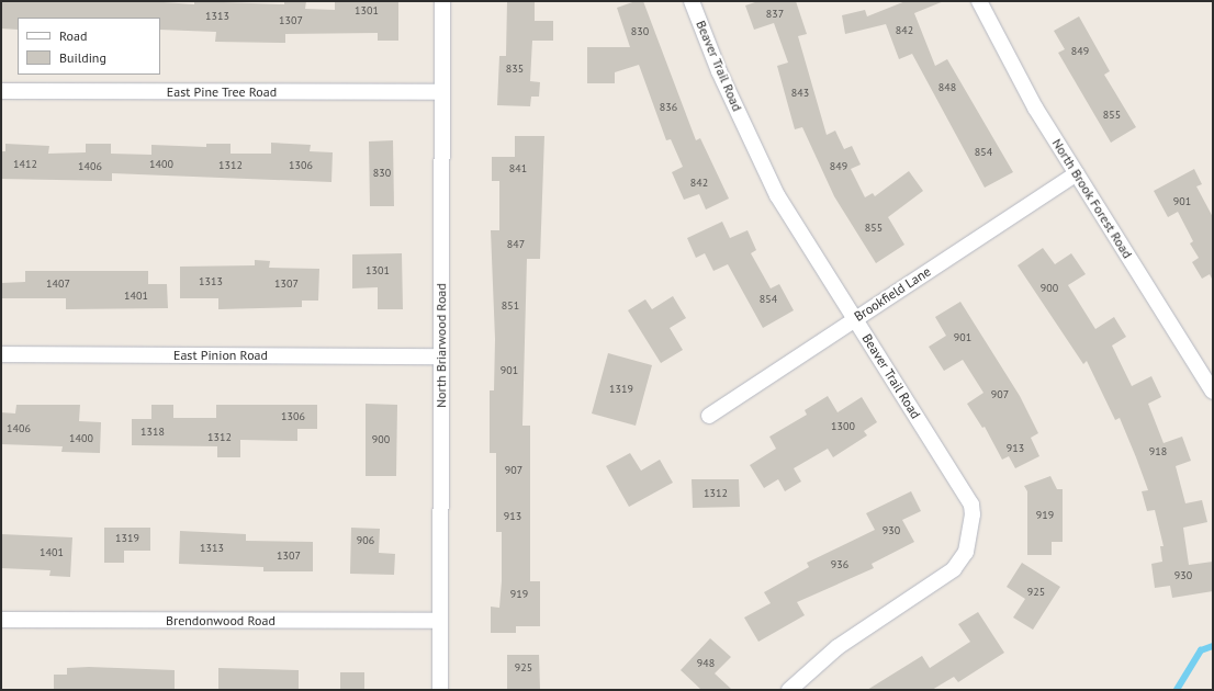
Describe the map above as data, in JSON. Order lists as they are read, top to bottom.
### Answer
{
  "streets": {
    "street": [
      "Beaver Trail Road",
      "East Pine Tree Road",
      "North Brook Forest Road",
      "Brookfield Lane",
      "North Briarwood Road",
      "East Pinion Road",
      "Brendonwood Road"
    ]
  },
  "crossings": [
    ["Beaver Trail Road", "Brookfield Lane"],
    ["East Pine Tree Road", "North Briarwood Road"],
    ["North Brook Forest Road", "Brookfield Lane"],
    ["North Briarwood Road", "East Pinion Road"],
    ["North Briarwood Road", "Brendonwood Road"]
  ],
  "house_numbers": [
    "1301",
    "837",
    "1313",
    "1307",
    "842",
    "830",
    "849",
    "835",
    "848",
    "843",
    "836",
    "855",
    "854",
    "1412",
    "1400",
    "1312",
    "1306",
    "1406",
    "849",
    "841",
    "830",
    "842",
    "901",
    "855",
    "847",
    "1301",
    "1313",
    "1407",
    "1307",
    "900",
    "1401",
    "854",
    "851",
    "901",
    "901",
    "1319",
    "907",
    "1306",
    "1300",
    "1406",
    "1318",
    "1312",
    "1400",
    "900",
    "913",
    "918",
    "907",
    "1312",
    "919",
    "913",
    "930",
    "1319",
    "906",
    "1313",
    "1401",
    "1307",
    "936",
    "930",
    "925",
    "919",
    "948",
    "925"
  ],
  "legend": ["Road", "Building"]
}
